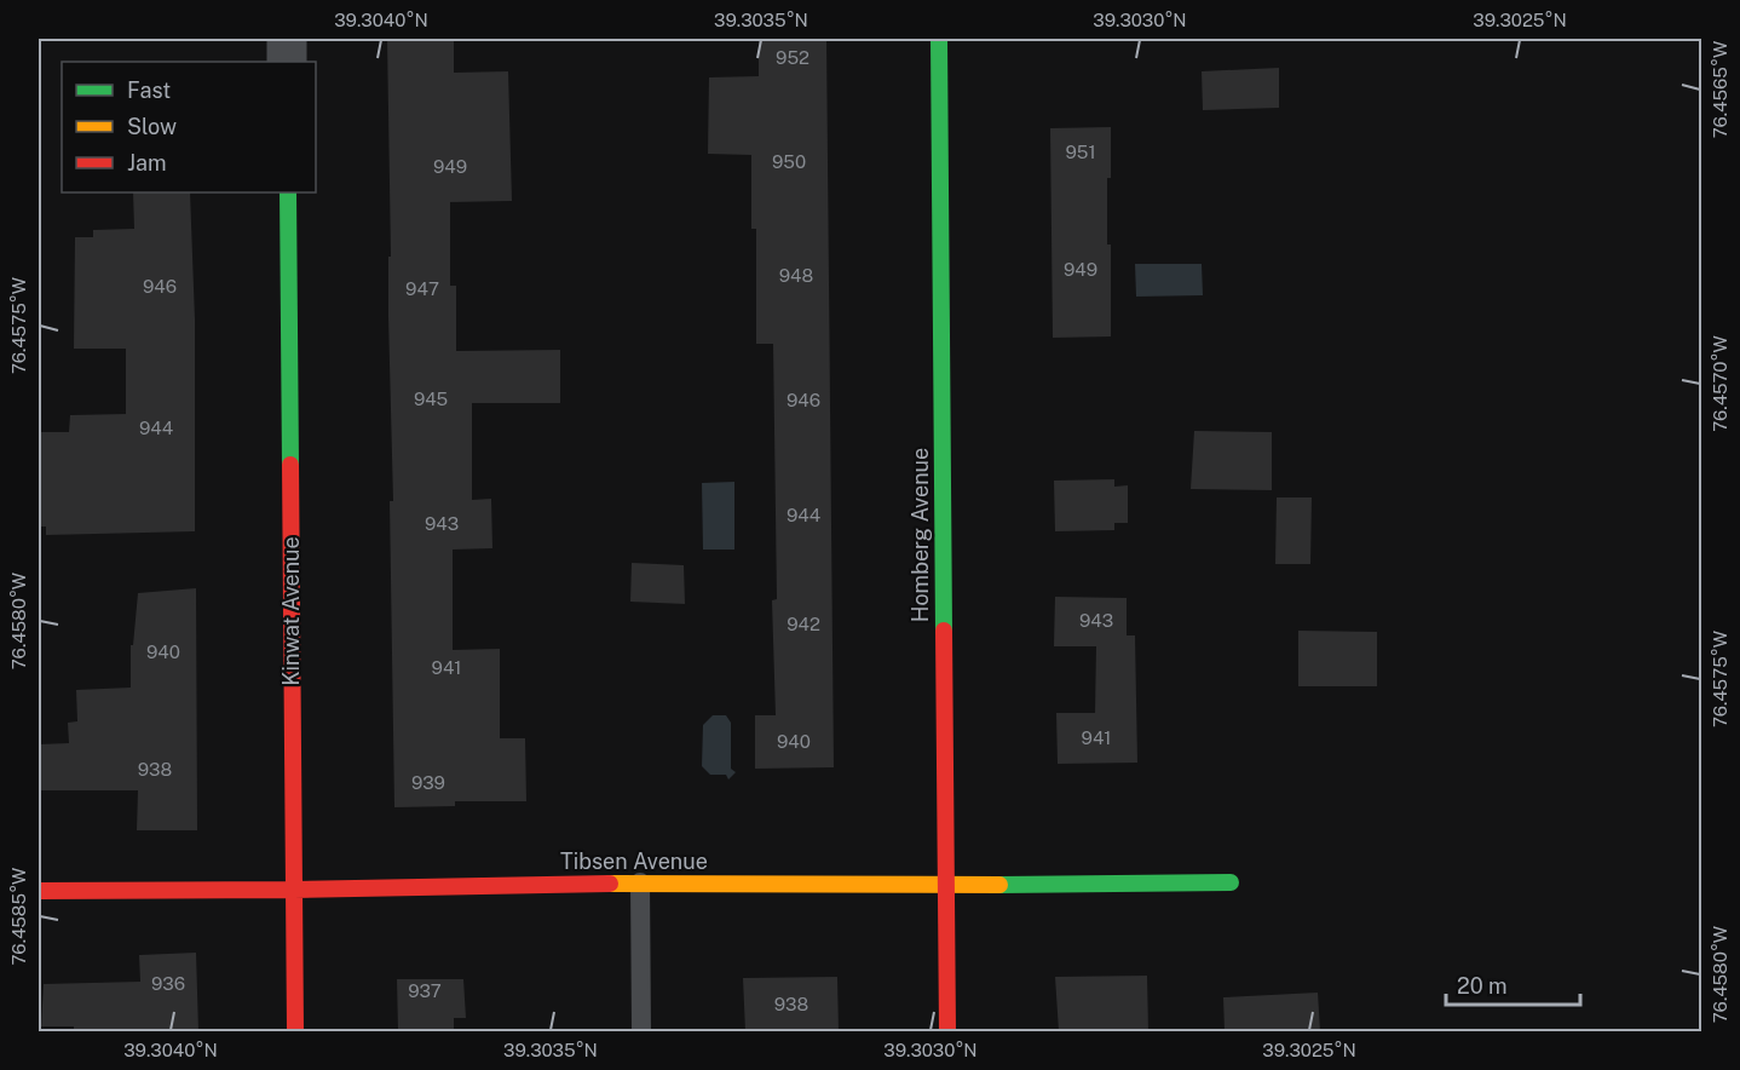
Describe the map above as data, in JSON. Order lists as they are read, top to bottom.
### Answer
{
  "streets": {
    "street": ["Homberg Avenue", "Kinwat Avenue", "Tibsen Avenue"]
  },
  "crossings": [
    ["Homberg Avenue", "Tibsen Avenue"],
    ["Kinwat Avenue", "Tibsen Avenue"]
  ],
  "house_numbers": [
    "952",
    "951",
    "950",
    "949",
    "949",
    "948",
    "946",
    "947",
    "945",
    "946",
    "944",
    "944",
    "943",
    "943",
    "942",
    "940",
    "941",
    "941",
    "940",
    "938",
    "939",
    "936",
    "937",
    "938"
  ],
  "legend": ["Fast", "Slow", "Jam"],
  "scale_bar": "20 m",
  "coordinates": [
    "39.3040°N",
    "39.3035°N",
    "39.3030°N",
    "39.3025°N",
    "76.4565°W",
    "76.4575°W",
    "76.4570°W",
    "76.4580°W",
    "76.4585°W"
  ]
}
